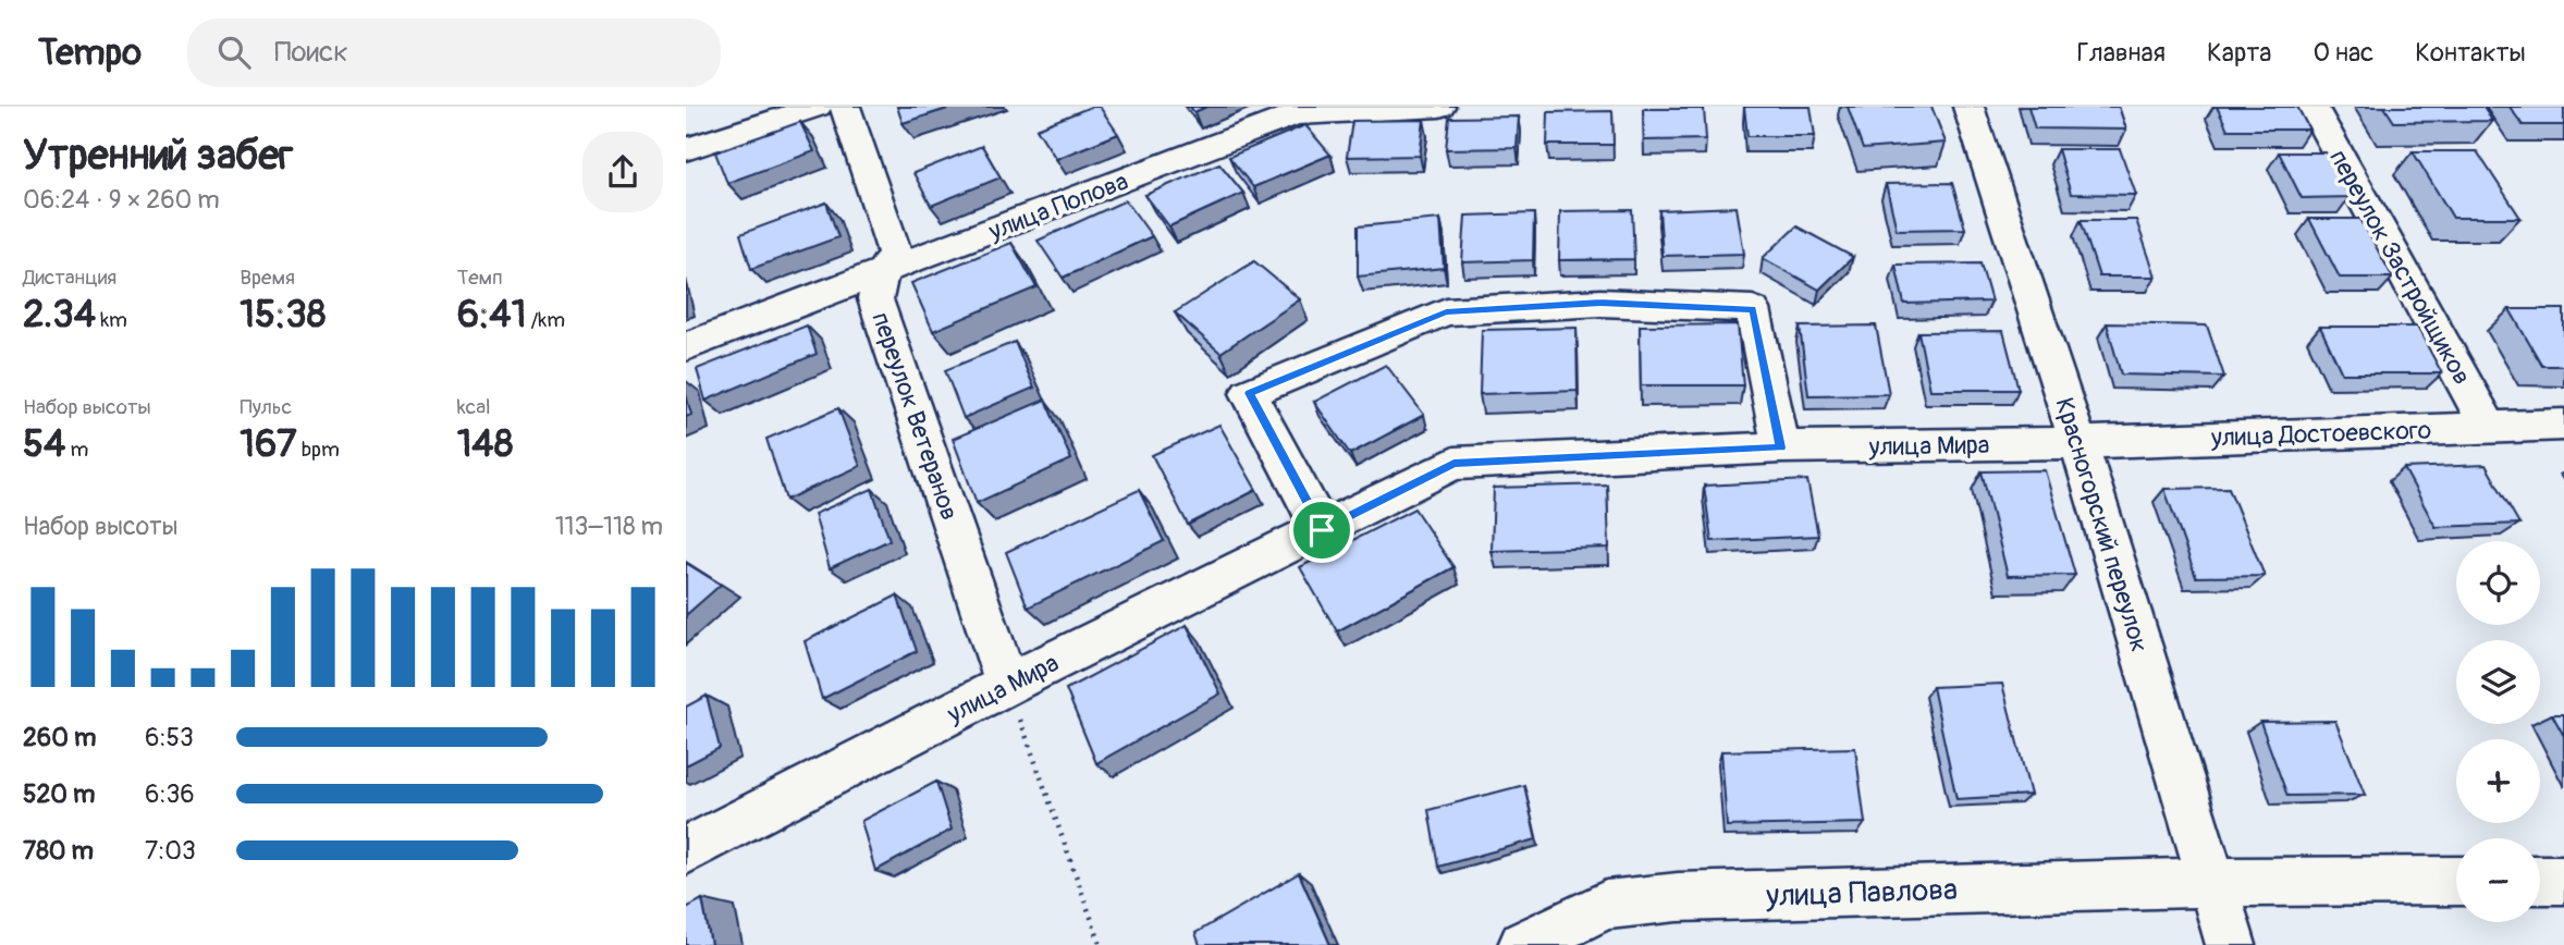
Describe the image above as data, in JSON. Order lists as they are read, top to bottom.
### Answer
{
  "streets": {
    "street": [
      "улица Попова",
      "переулок Застройщиков",
      "переулок Ветеранов",
      "улица Достоевского",
      "улица Мира",
      "Красногорский переулок",
      "улица Павлова"
    ]
  },
  "crossings": [
    ["улица Попова", "переулок Ветеранов"],
    ["переулок Застройщиков", "улица Достоевского"],
    ["переулок Ветеранов", "улица Мира"],
    ["улица Достоевского", "улица Мира"],
    ["улица Достоевского", "Красногорский переулок"],
    ["улица Мира", "Красногорский переулок"],
    ["Красногорский переулок", "улица Павлова"]
  ],
  "page": {
    "header": "Tempo",
    "search": "Поиск",
    "nav": [
      "Главная",
      "Карта",
      "О нас",
      "Контакты"
    ],
    "heading": ["Утренний забег", "06:24 · 9 × 260 m"],
    "stats": [
      ["Дистанция", "2.34 km"],
      ["Время", "15:38"],
      ["Темп", "6:41 /km"],
      ["Набор высоты", "54 m"],
      ["Пульс", "167 bpm"],
      ["kcal", "148"]
    ],
    "chart": ["Набор высоты", "113–118 m"],
    "map_buttons": ["+", "−"],
    "list": [
      {
        "name": "260 m",
        "note": "6:53"
      },
      {
        "name": "520 m",
        "note": "6:36"
      },
      {
        "name": "780 m",
        "note": "7:03"
      }
    ]
  }
}
